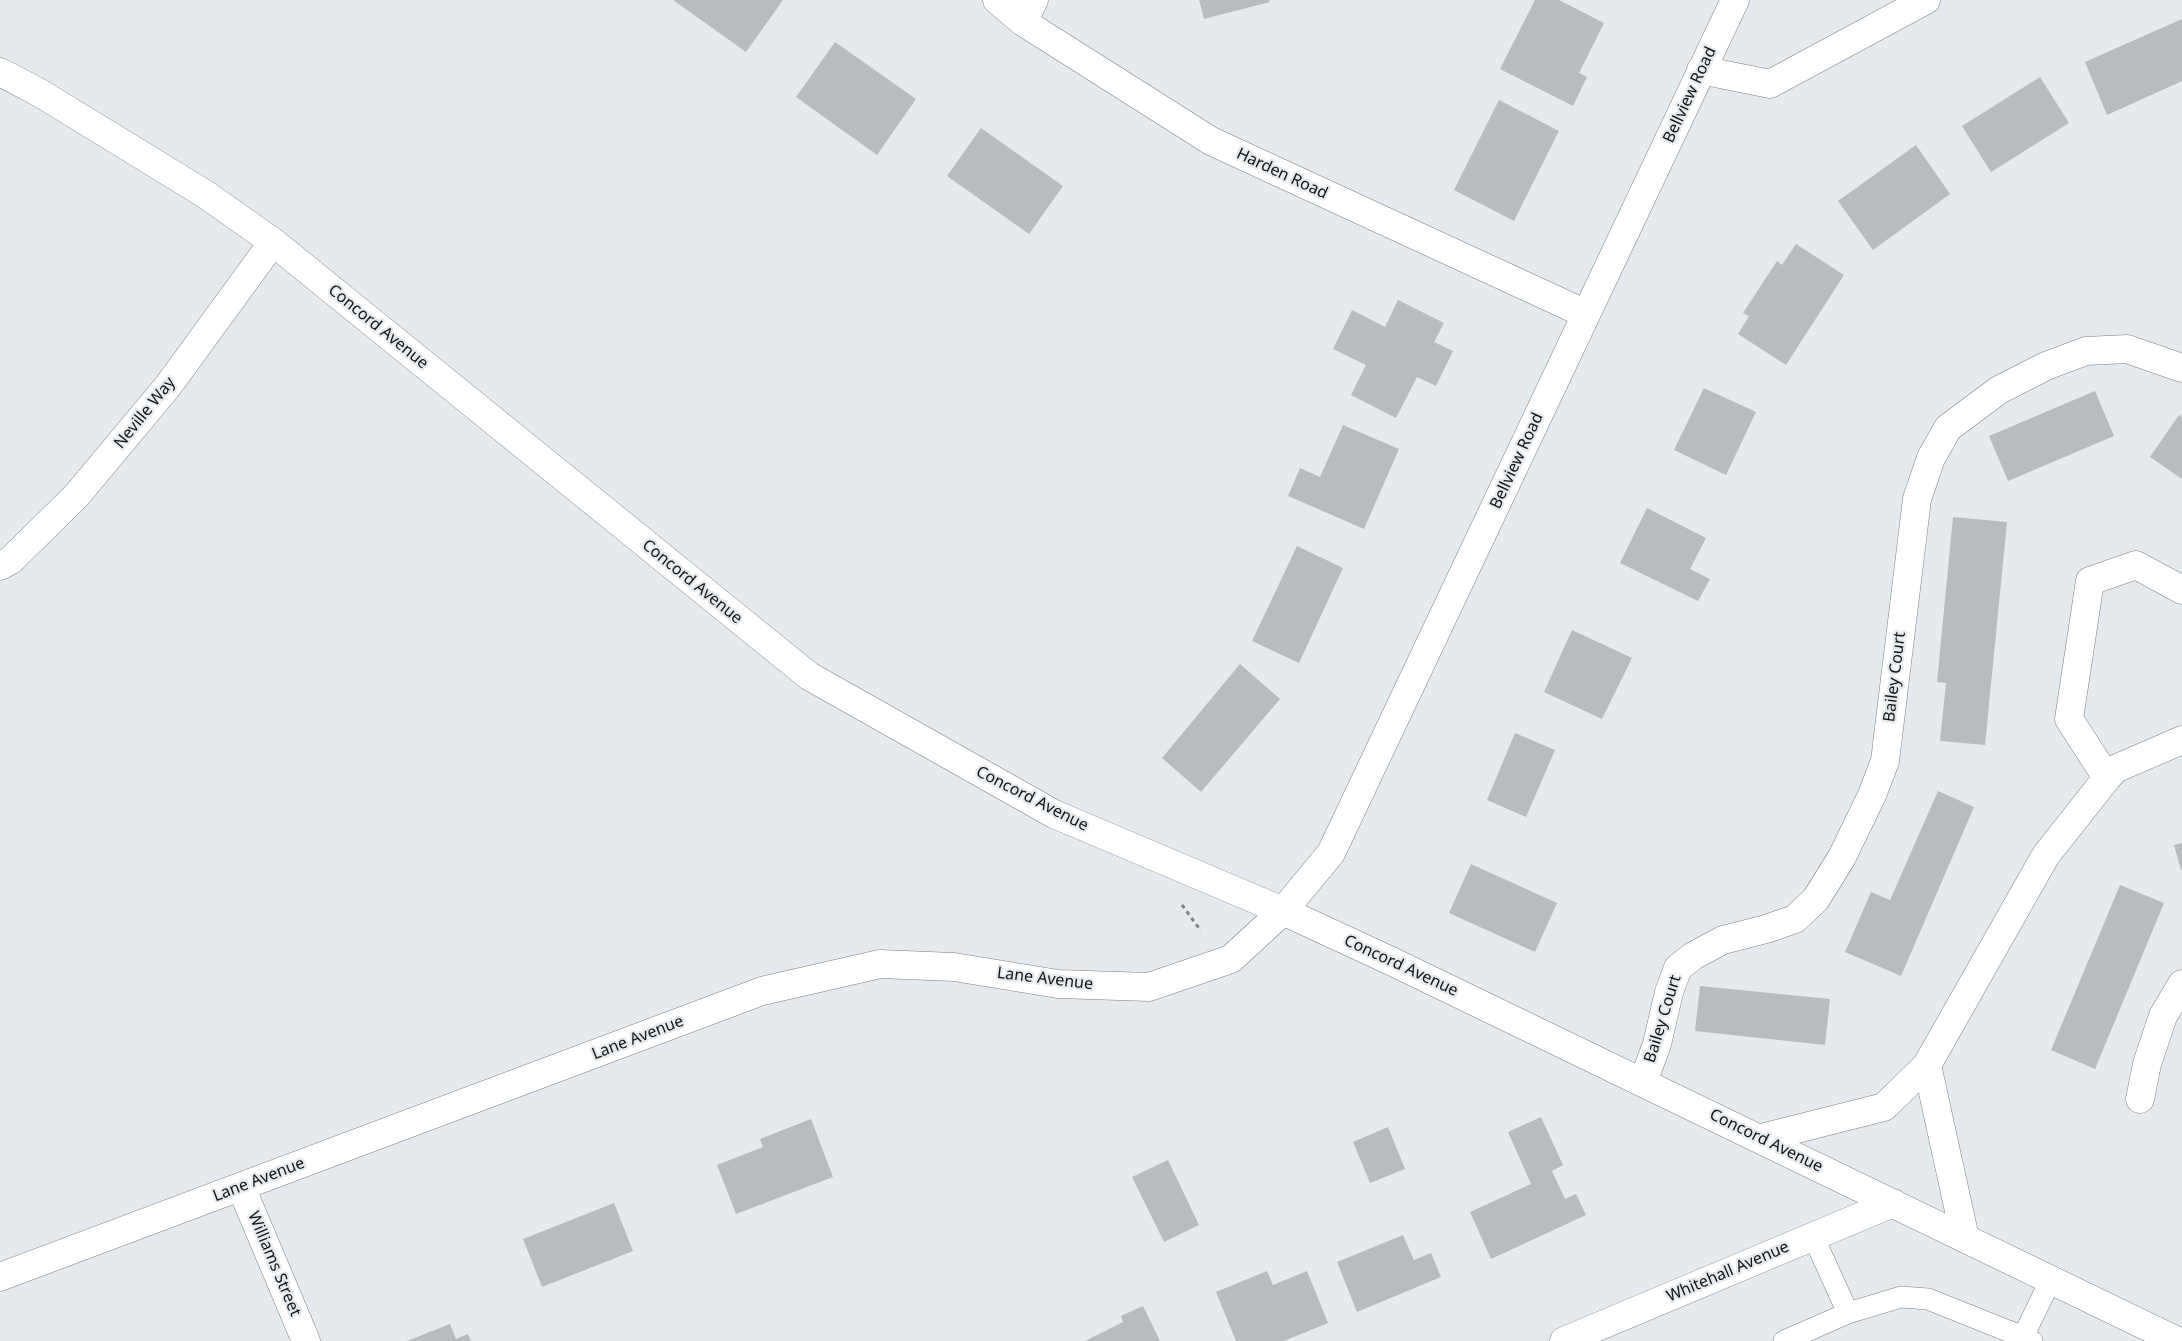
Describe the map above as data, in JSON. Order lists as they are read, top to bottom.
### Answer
{
  "streets": {
    "street": [
      "Bellview Road",
      "Harden Road",
      "Concord Avenue",
      "Neville Way",
      "Bailey Court",
      "Lane Avenue",
      "Williams Street",
      "Whitehall Avenue"
    ]
  },
  "crossings": [
    ["Bellview Road", "Harden Road"],
    ["Bellview Road", "Concord Avenue"],
    ["Bellview Road", "Lane Avenue"],
    ["Concord Avenue", "Neville Way"],
    ["Concord Avenue", "Bailey Court"],
    ["Concord Avenue", "Lane Avenue"],
    ["Concord Avenue", "Whitehall Avenue"],
    ["Lane Avenue", "Williams Street"]
  ]
}
